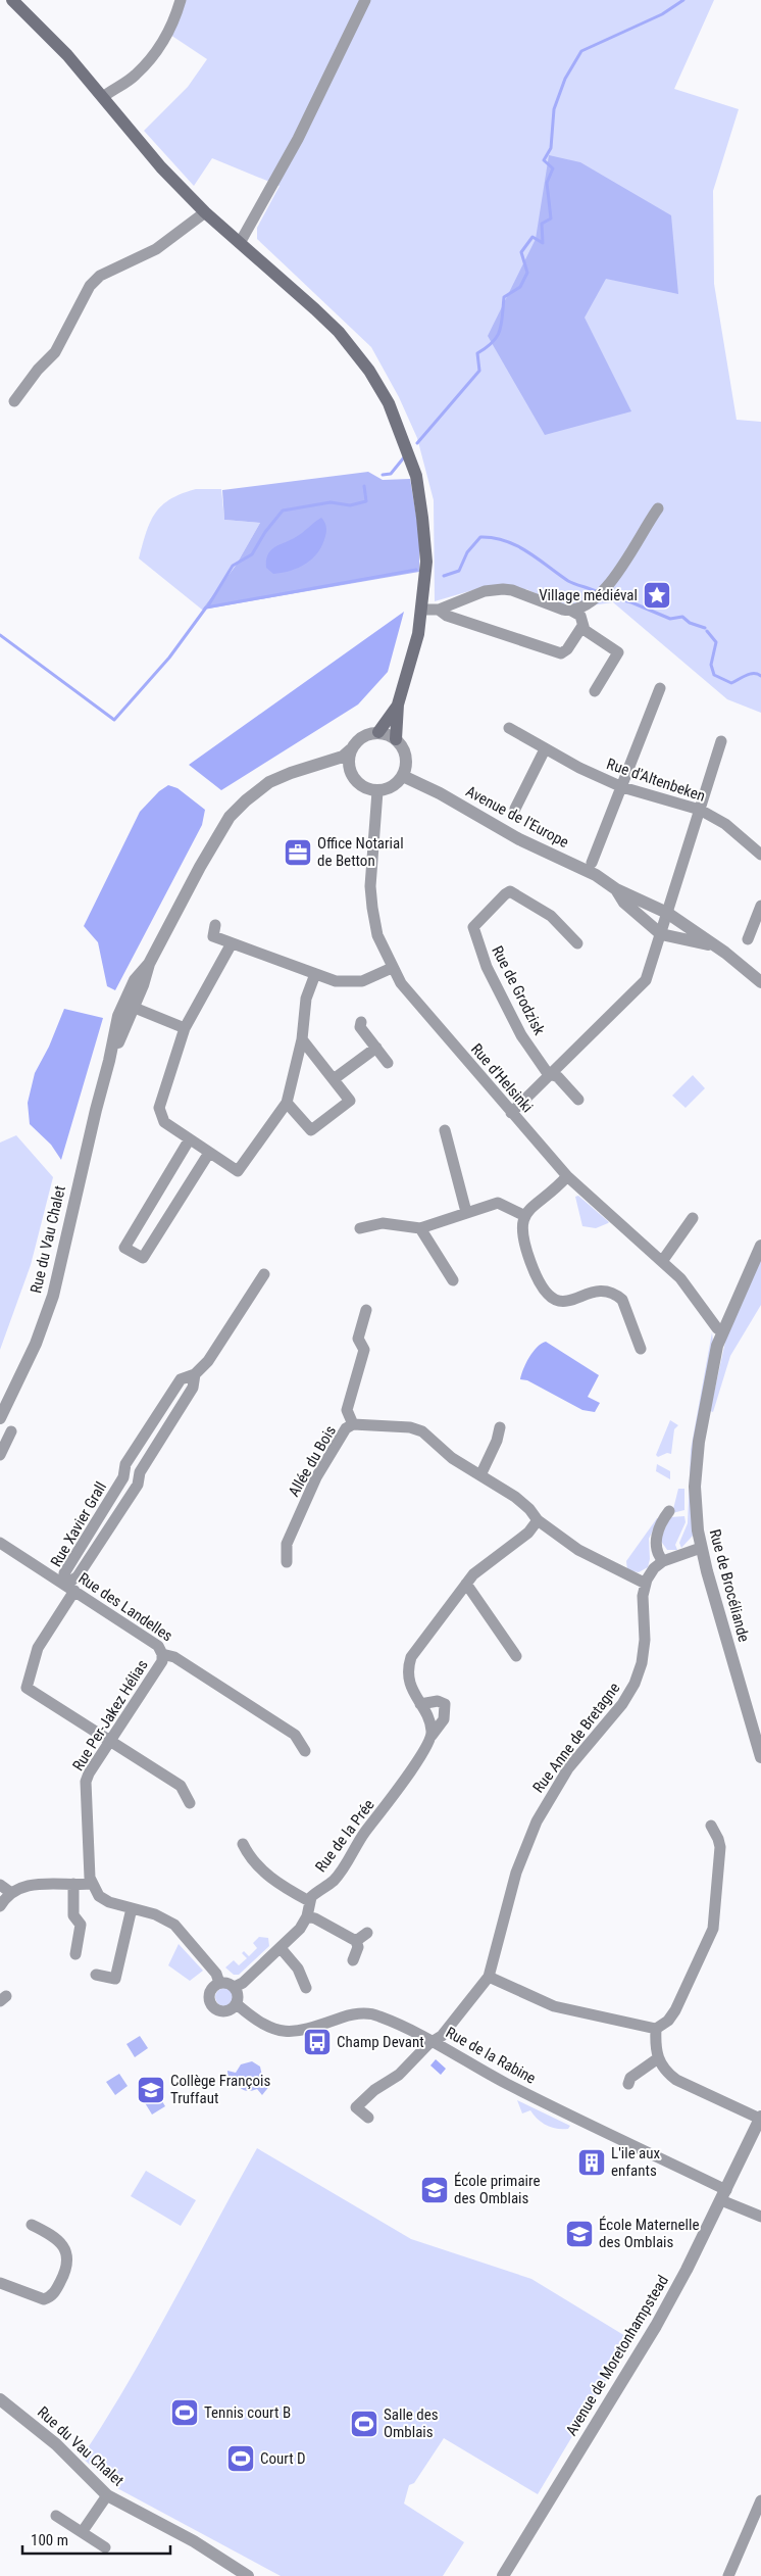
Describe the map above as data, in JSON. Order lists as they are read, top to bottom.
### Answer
{
  "streets": {
    "street": [
      "Rue d'Altenbeken",
      "Avenue de l'Europe",
      "Rue de Grodzisk",
      "Rue d'Helsinki",
      "Rue du Vau Chalet",
      "Allée du Bois",
      "Rue Xavier Grall",
      "Rue de Brocéliande",
      "Rue des Landelles",
      "Rue Per-Jakez Hélias",
      "Rue Anne de Bretagne",
      "Rue de la Prée",
      "Rue de la Rabine",
      "Avenue de Moretonhampstead"
    ]
  },
  "crossings": [
    ["Avenue de l'Europe", "Rue d'Helsinki"],
    ["Avenue de l'Europe", "Rue du Vau Chalet"],
    ["Rue d'Helsinki", "Rue du Vau Chalet"],
    ["Rue d'Helsinki", "Rue de Brocéliande"],
    ["Allée du Bois", "Rue Anne de Bretagne"],
    ["Rue Xavier Grall", "Rue des Landelles"],
    ["Rue des Landelles", "Rue Per-Jakez Hélias"],
    ["Rue Anne de Bretagne", "Rue de la Rabine"],
    ["Rue de la Rabine", "Avenue de Moretonhampstead"]
  ],
  "places": {
    "place": ["Village médiéval"],
    "office": ["Office Notarial de Betton"],
    "bus stop": ["Champ Devant"],
    "school or university": ["Collège François Truffaut", "École primaire des Omblais", "École Maternelle des Omblais"],
    "building": ["L'ile aux enfants"],
    "sports": ["Tennis court B", "Salle des Omblais", "Court D"]
  },
  "scale_bar": "100 m"
}
